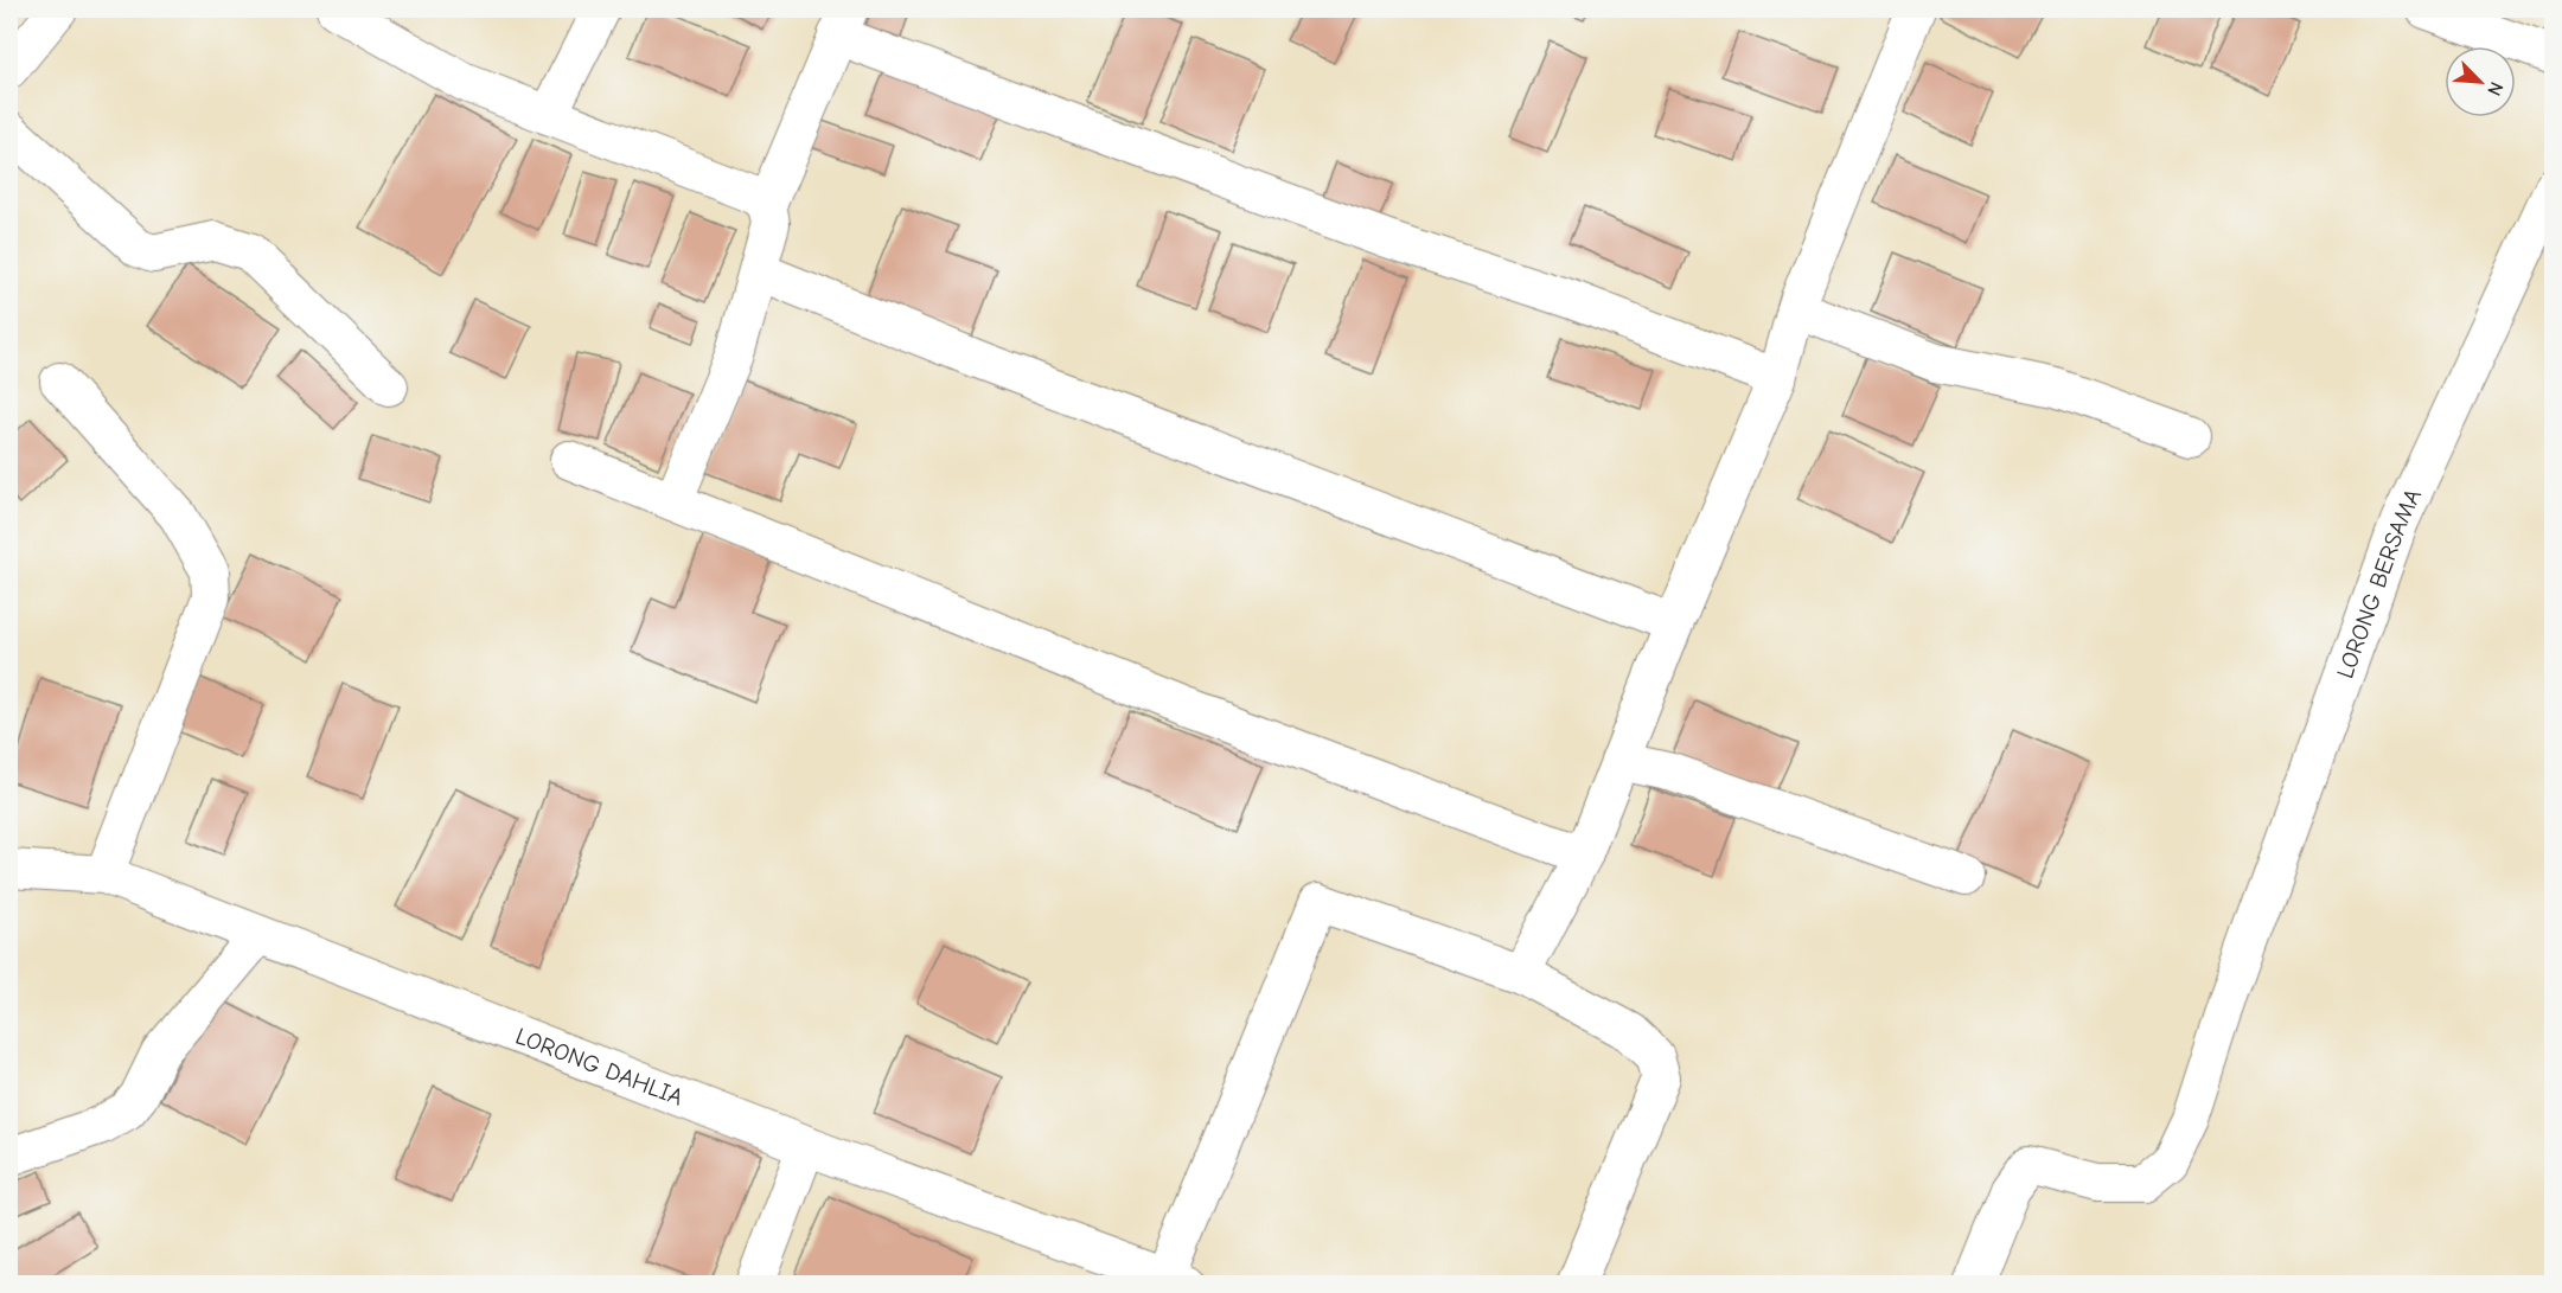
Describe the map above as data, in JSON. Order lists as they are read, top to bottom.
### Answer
{
  "streets": {
    "street": ["LORONG BERSAMA", "LORONG DAHLIA"]
  },
  "north": "bottom right"
}
